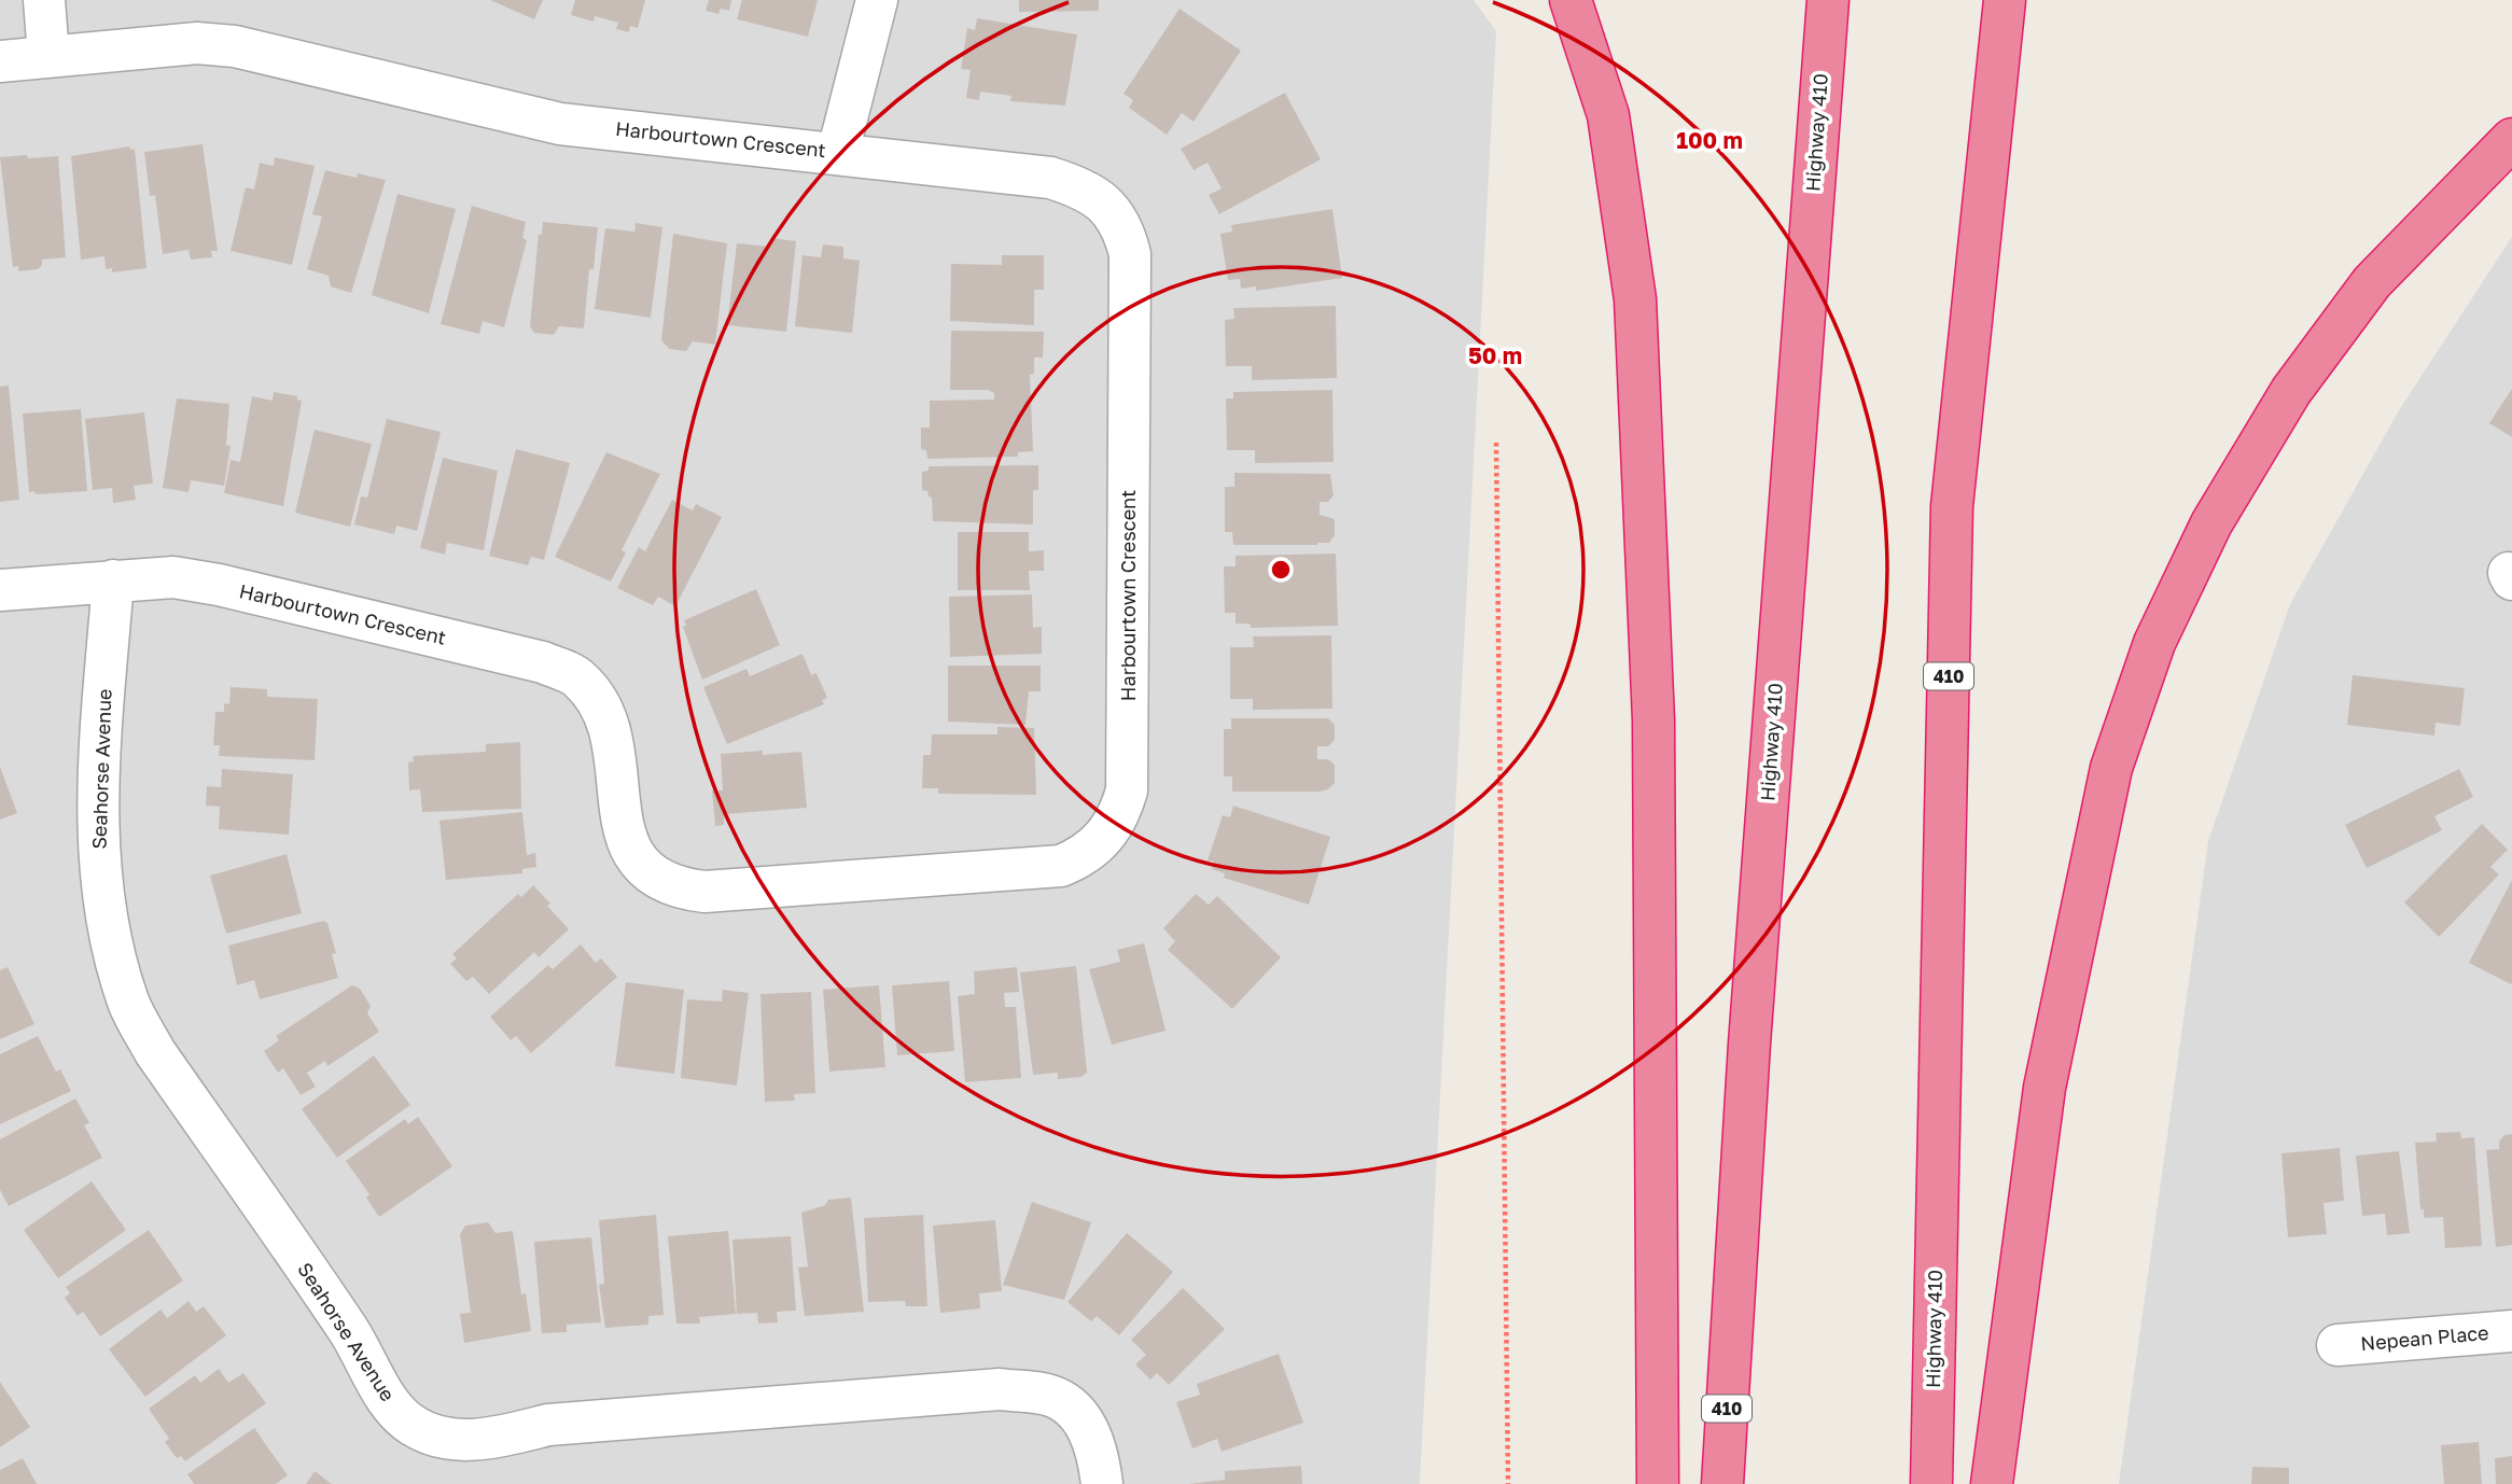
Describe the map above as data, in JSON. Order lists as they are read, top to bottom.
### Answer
{
  "streets": {
    "highway": ["Highway 410", "410"],
    "street": ["Harbourtown Crescent", "Seahorse Avenue", "Nepean Place"]
  },
  "crossings": [
    ["Harbourtown Crescent", "Seahorse Avenue"]
  ],
  "rings": ["100 m", "50 m"]
}
